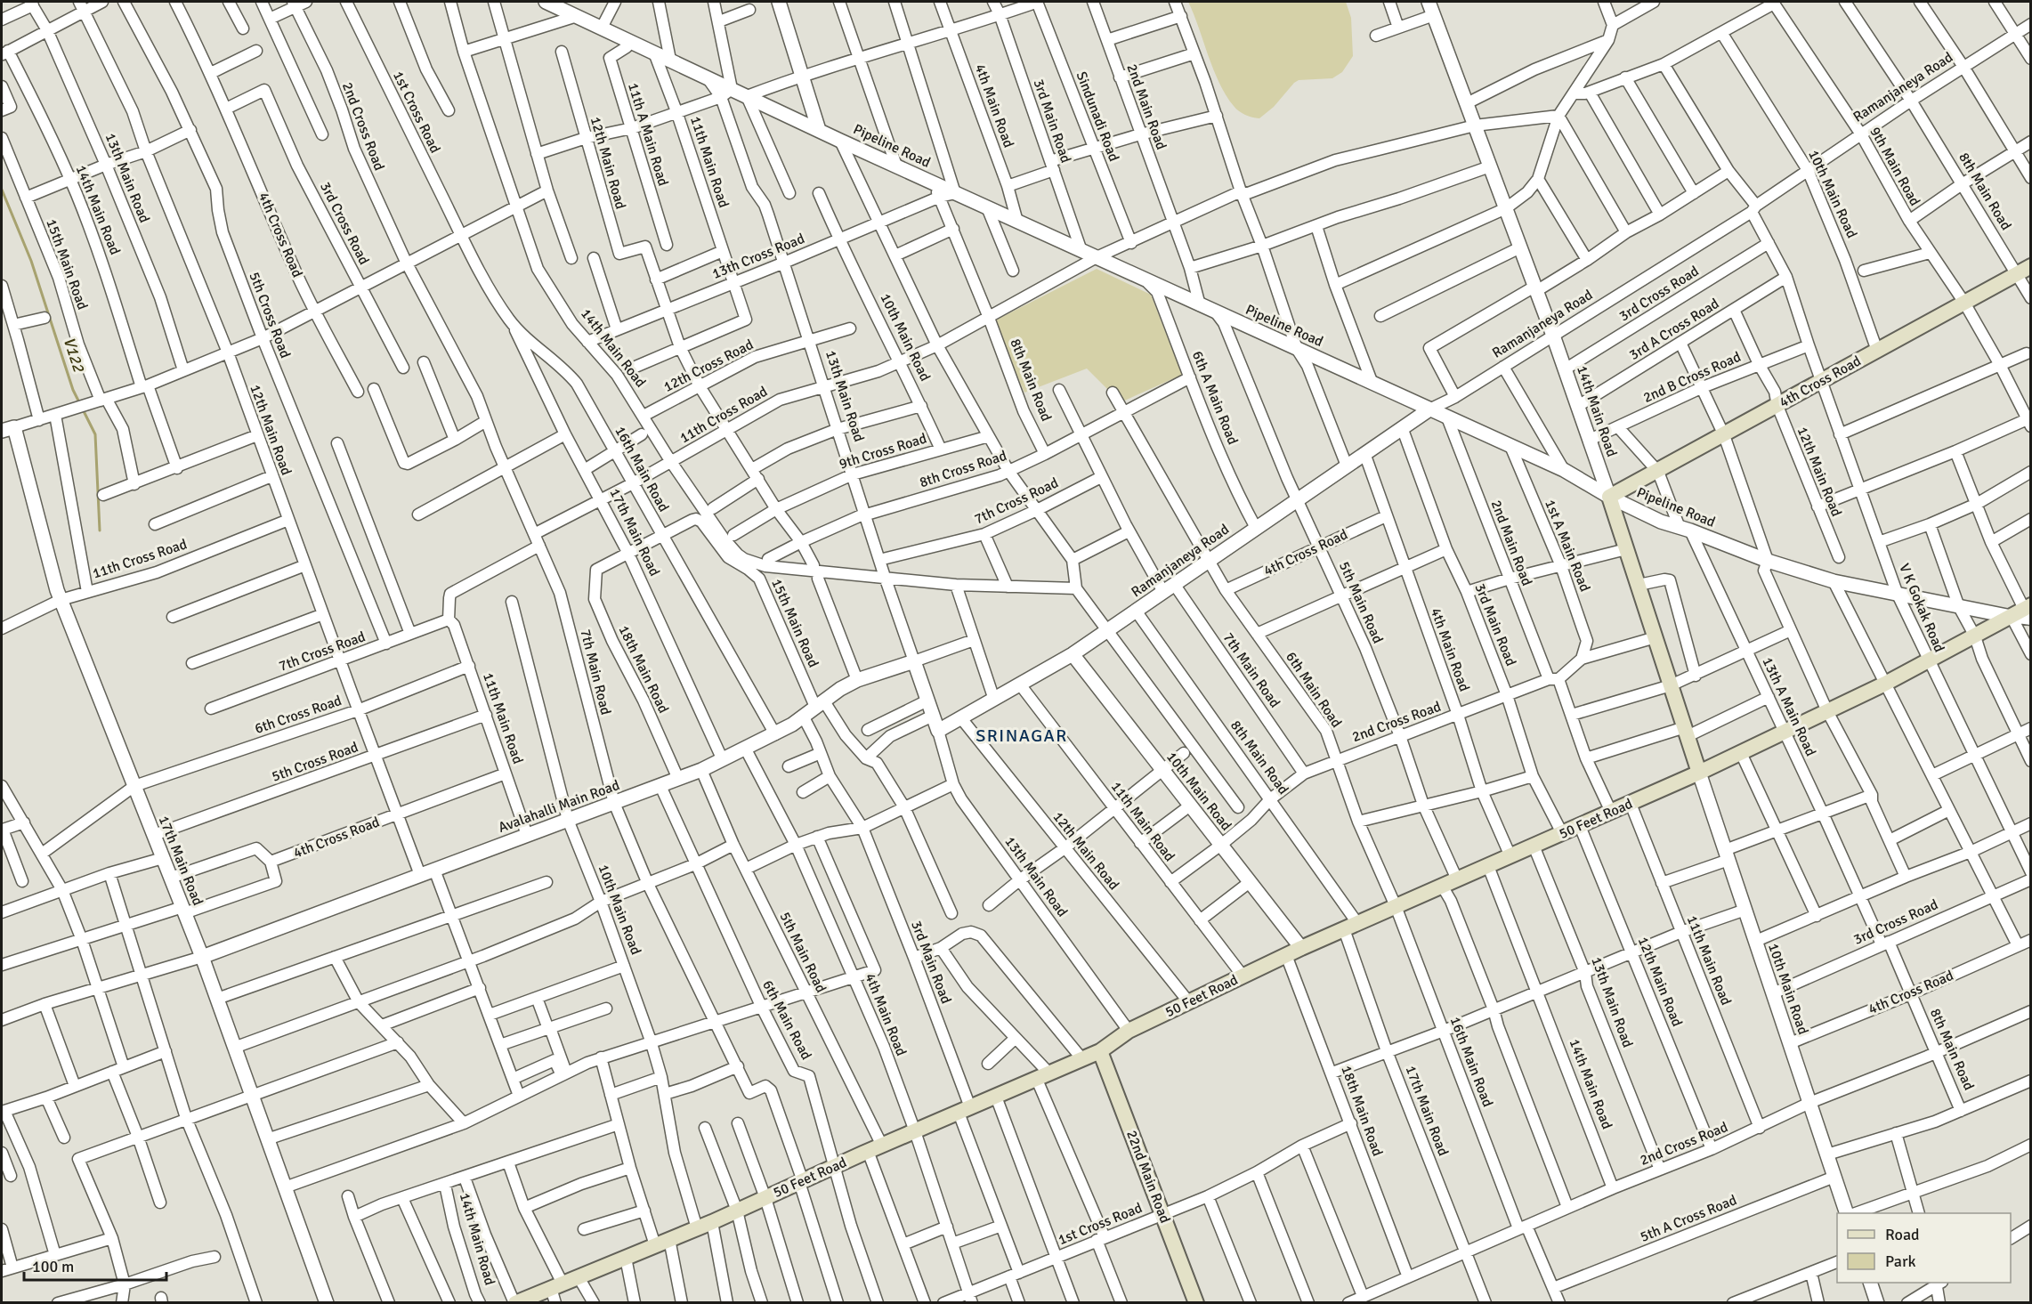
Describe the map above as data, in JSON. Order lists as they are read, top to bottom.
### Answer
{
  "streets": {
    "main road": ["4th Cross Road", "50 Feet Road", "22nd Main Road"],
    "street": [
      "Ramanjaneya Road",
      "4th Main Road",
      "2nd Main Road",
      "1st Cross Road",
      "Sindunadi Road",
      "3rd Main Road",
      "2nd Cross Road",
      "11th A Main Road",
      "Pipeline Road",
      "11th Main Road",
      "12th Main Road",
      "9th Main Road",
      "13th Main Road",
      "8th Main Road",
      "10th Main Road",
      "14th Main Road",
      "3rd Cross Road",
      "13th Cross Road",
      "15th Main Road",
      "5th Cross Road",
      "3rd A Cross Road",
      "12th Cross Road",
      "2nd B Cross Road",
      "6th A Main Road",
      "11th Cross Road",
      "9th Cross Road",
      "16th Main Road",
      "8th Cross Road",
      "7th Cross Road",
      "17th Main Road",
      "1st A Main Road",
      "5th Main Road",
      "V K Gokak Road",
      "18th Main Road",
      "7th Main Road",
      "6th Main Road",
      "13th A Main Road",
      "6th Cross Road",
      "Avalahalli Main Road",
      "5th A Cross Road"
    ]
  },
  "crossings": [
    ["Ramanjaneya Road", "4th Main Road"],
    ["Ramanjaneya Road", "3rd Main Road"],
    ["Ramanjaneya Road", "Pipeline Road"],
    ["Ramanjaneya Road", "11th Main Road"],
    ["Ramanjaneya Road", "9th Main Road"],
    ["Ramanjaneya Road", "8th Main Road"],
    ["Ramanjaneya Road", "10th Main Road"],
    ["Ramanjaneya Road", "14th Main Road"],
    ["Ramanjaneya Road", "6th A Main Road"],
    ["Ramanjaneya Road", "5th Main Road"],
    ["Ramanjaneya Road", "7th Main Road"],
    ["Ramanjaneya Road", "6th Main Road"],
    ["4th Main Road", "1st Cross Road"],
    ["4th Main Road", "2nd Cross Road"],
    ["4th Main Road", "Pipeline Road"],
    ["4th Main Road", "4th Cross Road"],
    ["4th Main Road", "Avalahalli Main Road"],
    ["4th Main Road", "50 Feet Road"],
    ["2nd Main Road", "2nd Cross Road"],
    ["2nd Main Road", "Pipeline Road"],
    ["2nd Main Road", "11th Cross Road"],
    ["2nd Main Road", "50 Feet Road"],
    ["1st Cross Road", "3rd Main Road"],
    ["1st Cross Road", "16th Main Road"],
    ["1st Cross Road", "18th Main Road"],
    ["1st Cross Road", "22nd Main Road"],
    ["Sindunadi Road", "11th Cross Road"],
    ["3rd Main Road", "2nd Cross Road"],
    ["3rd Main Road", "Pipeline Road"],
    ["3rd Main Road", "Avalahalli Main Road"],
    ["3rd Main Road", "50 Feet Road"],
    ["2nd Cross Road", "11th Main Road"],
    ["2nd Cross Road", "12th Main Road"],
    ["2nd Cross Road", "13th Main Road"],
    ["2nd Cross Road", "8th Main Road"],
    ["2nd Cross Road", "10th Main Road"],
    ["2nd Cross Road", "14th Main Road"],
    ["2nd Cross Road", "16th Main Road"],
    ["2nd Cross Road", "17th Main Road"],
    ["2nd Cross Road", "1st A Main Road"],
    ["2nd Cross Road", "5th Main Road"],
    ["2nd Cross Road", "18th Main Road"],
    ["2nd Cross Road", "7th Main Road"],
    ["2nd Cross Road", "6th Main Road"],
    ["11th A Main Road", "Pipeline Road"],
    ["Pipeline Road", "11th Main Road"],
    ["Pipeline Road", "13th Main Road"],
    ["Pipeline Road", "14th Main Road"],
    ["Pipeline Road", "4th Cross Road"],
    ["Pipeline Road", "13th Cross Road"],
    ["Pipeline Road", "6th A Main Road"],
    ["Pipeline Road", "11th Cross Road"],
    ["Pipeline Road", "1st A Main Road"],
    ["Pipeline Road", "5th Main Road"],
    ["Pipeline Road", "V K Gokak Road"],
    ["Pipeline Road", "13th A Main Road"],
    ["Pipeline Road", "50 Feet Road"],
    ["11th Main Road", "12th Main Road"],
    ["11th Main Road", "4th Cross Road"],
    ["11th Main Road", "13th Cross Road"],
    ["11th Main Road", "5th Cross Road"],
    ["11th Main Road", "7th Cross Road"],
    ["11th Main Road", "6th Cross Road"],
    ["11th Main Road", "Avalahalli Main Road"],
    ["11th Main Road", "50 Feet Road"],
    ["12th Main Road", "4th Cross Road"],
    ["12th Main Road", "13th Cross Road"],
    ["12th Main Road", "5th Cross Road"],
    ["12th Main Road", "3rd A Cross Road"],
    ["12th Main Road", "12th Cross Road"],
    ["12th Main Road", "2nd B Cross Road"],
    ["12th Main Road", "11th Cross Road"],
    ["12th Main Road", "9th Cross Road"],
    ["12th Main Road", "8th Cross Road"],
    ["12th Main Road", "7th Cross Road"],
    ["12th Main Road", "6th Cross Road"],
    ["12th Main Road", "Avalahalli Main Road"],
    ["12th Main Road", "50 Feet Road"],
    ["9th Main Road", "10th Main Road"],
    ["9th Main Road", "4th Cross Road"],
    ["13th Main Road", "14th Main Road"],
    ["13th Main Road", "13th Cross Road"],
    ["13th Main Road", "12th Cross Road"],
    ["13th Main Road", "11th Cross Road"],
    ["13th Main Road", "9th Cross Road"],
    ["13th Main Road", "8th Cross Road"],
    ["13th Main Road", "7th Cross Road"],
    ["13th Main Road", "Avalahalli Main Road"],
    ["13th Main Road", "50 Feet Road"],
    ["8th Main Road", "3rd Cross Road"],
    ["8th Main Road", "4th Cross Road"],
    ["8th Main Road", "11th Cross Road"],
    ["8th Main Road", "8th Cross Road"],
    ["8th Main Road", "17th Main Road"],
    ["8th Main Road", "13th A Main Road"],
    ["8th Main Road", "50 Feet Road"],
    ["10th Main Road", "3rd Cross Road"],
    ["10th Main Road", "4th Cross Road"],
    ["10th Main Road", "13th Cross Road"],
    ["10th Main Road", "11th Cross Road"],
    ["10th Main Road", "9th Cross Road"],
    ["10th Main Road", "Avalahalli Main Road"],
    ["10th Main Road", "50 Feet Road"],
    ["10th Main Road", "5th A Cross Road"],
    ["14th Main Road", "3rd Cross Road"],
    ["14th Main Road", "4th Cross Road"],
    ["14th Main Road", "13th Cross Road"],
    ["14th Main Road", "3rd A Cross Road"],
    ["14th Main Road", "12th Cross Road"],
    ["14th Main Road", "2nd B Cross Road"],
    ["14th Main Road", "11th Cross Road"],
    ["14th Main Road", "50 Feet Road"],
    ["3rd Cross Road", "4th Cross Road"],
    ["3rd Cross Road", "13th A Main Road"],
    ["4th Cross Road", "5th Main Road"],
    ["4th Cross Road", "V K Gokak Road"],
    ["4th Cross Road", "6th Main Road"],
    ["4th Cross Road", "13th A Main Road"],
    ["15th Main Road", "16th Main Road"],
    ["15th Main Road", "Avalahalli Main Road"],
    ["5th Cross Road", "7th Cross Road"],
    ["5th Cross Road", "17th Main Road"],
    ["2nd B Cross Road", "V K Gokak Road"],
    ["6th A Main Road", "8th Cross Road"],
    ["11th Cross Road", "16th Main Road"],
    ["11th Cross Road", "17th Main Road"],
    ["11th Cross Road", "7th Main Road"],
    ["16th Main Road", "17th Main Road"],
    ["16th Main Road", "6th Main Road"],
    ["16th Main Road", "Avalahalli Main Road"],
    ["16th Main Road", "50 Feet Road"],
    ["16th Main Road", "5th A Cross Road"],
    ["8th Cross Road", "7th Main Road"],
    ["8th Cross Road", "6th Main Road"],
    ["7th Cross Road", "7th Main Road"],
    ["17th Main Road", "18th Main Road"],
    ["17th Main Road", "6th Cross Road"],
    ["17th Main Road", "Avalahalli Main Road"],
    ["17th Main Road", "50 Feet Road"],
    ["5th Main Road", "Avalahalli Main Road"],
    ["5th Main Road", "50 Feet Road"],
    ["V K Gokak Road", "50 Feet Road"],
    ["18th Main Road", "Avalahalli Main Road"],
    ["18th Main Road", "50 Feet Road"],
    ["7th Main Road", "Avalahalli Main Road"],
    ["7th Main Road", "50 Feet Road"],
    ["6th Main Road", "Avalahalli Main Road"],
    ["6th Main Road", "50 Feet Road"],
    ["13th A Main Road", "50 Feet Road"],
    ["50 Feet Road", "22nd Main Road"]
  ],
  "districts": ["SRINAGAR"],
  "water": ["V122"],
  "legend": ["Road", "Park"],
  "scale_bar": "100 m"
}
